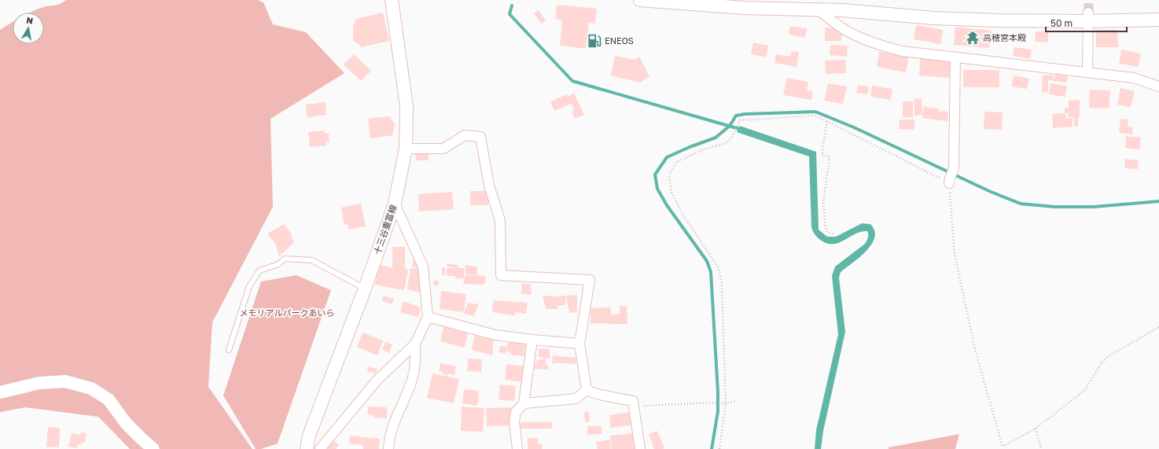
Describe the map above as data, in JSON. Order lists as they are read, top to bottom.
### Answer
{
  "streets": {
    "street": ["十三谷重富線"]
  },
  "parks": ["メモリアルパークあいら"],
  "places": {
    "temple": ["高穂宮本殿"],
    "fuel station": ["ENEOS"]
  },
  "scale_bar": "50 m",
  "north": "top"
}
